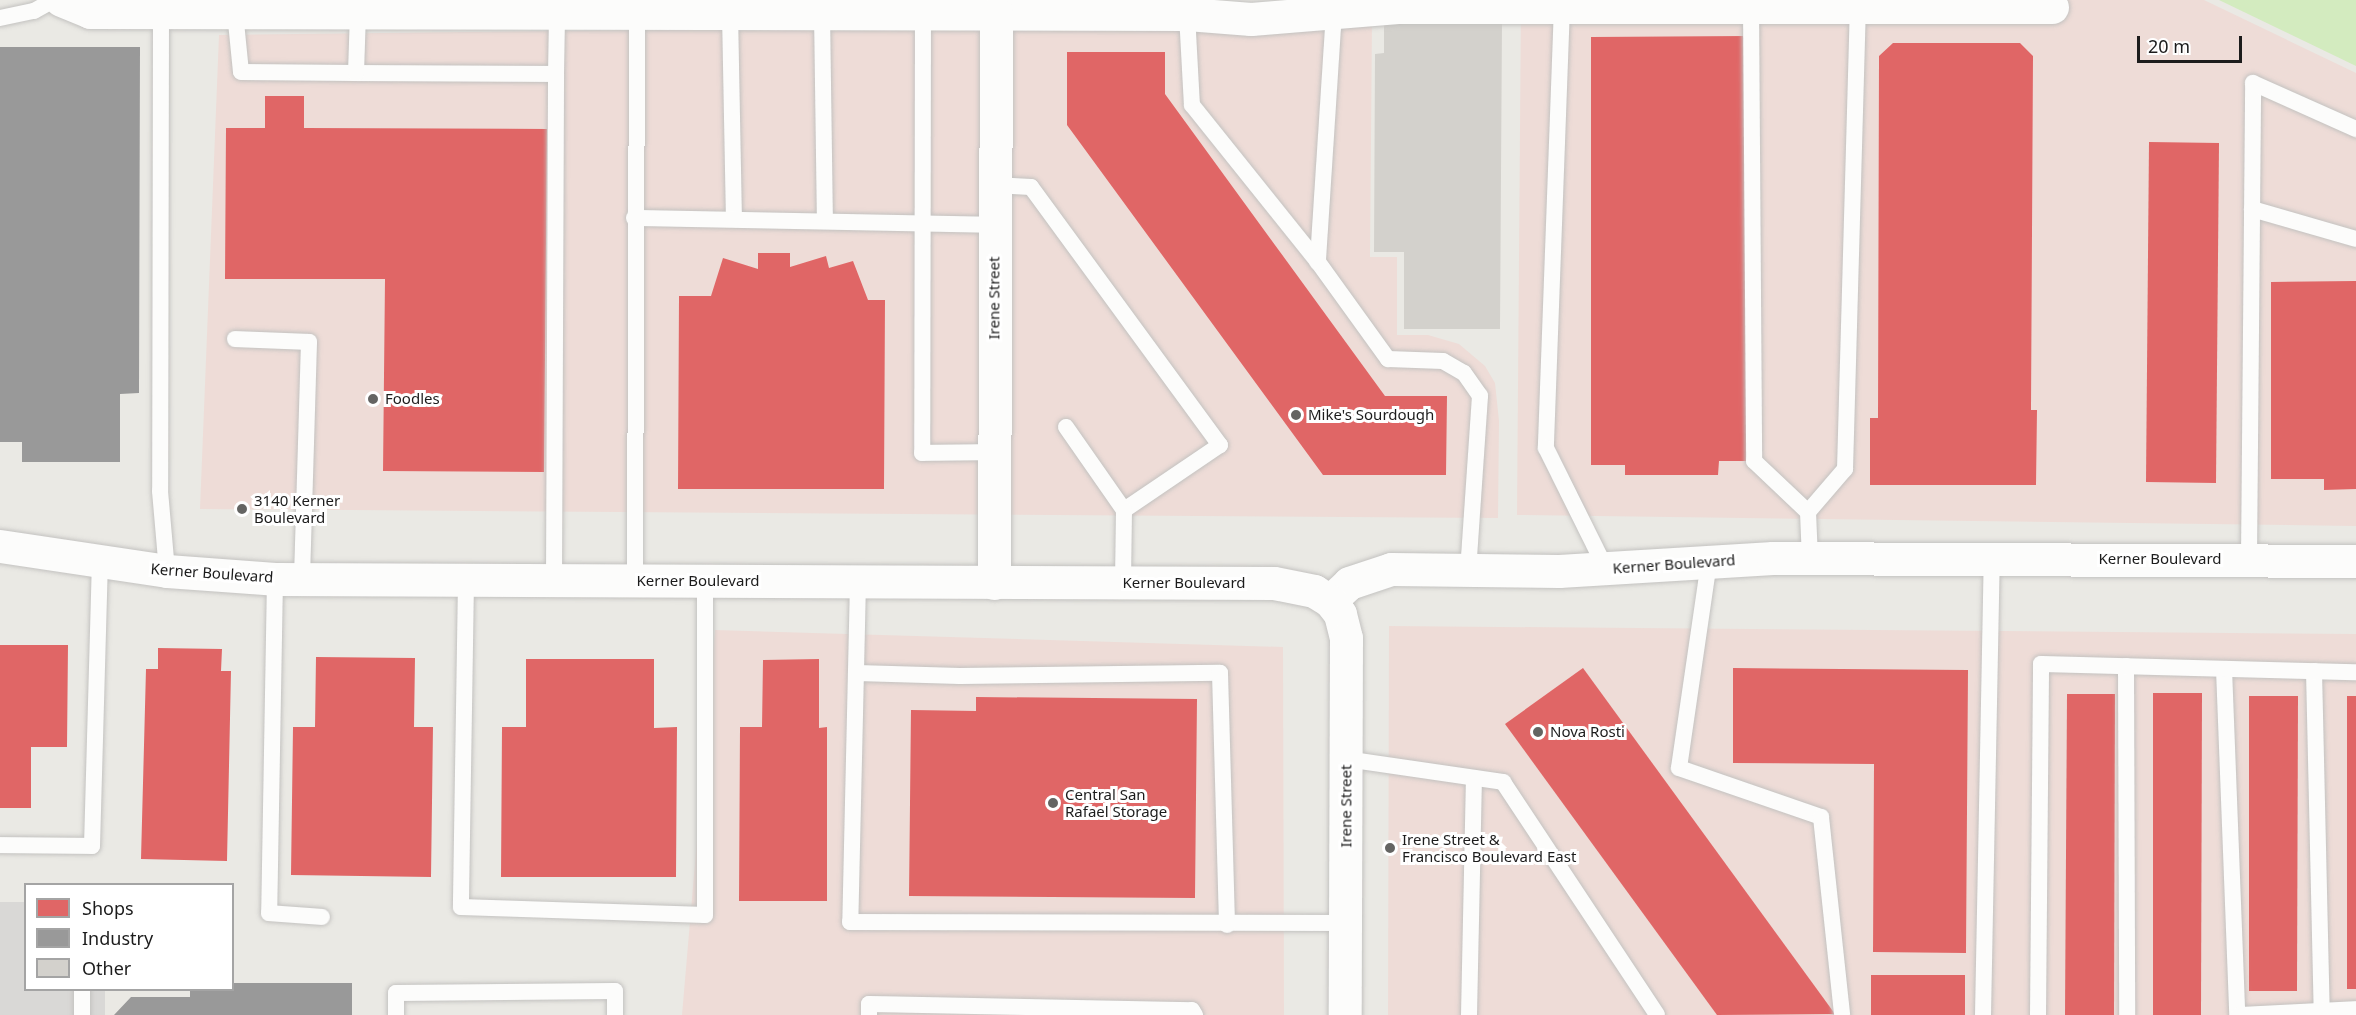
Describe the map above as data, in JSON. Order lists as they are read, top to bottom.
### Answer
{
  "streets": {
    "street": ["Irene Street", "Kerner Boulevard"]
  },
  "crossings": [
    ["Irene Street", "Kerner Boulevard"]
  ],
  "places": [
    "Foodles",
    "Mike's Sourdough",
    "3140 Kerner Boulevard",
    "Nova Rosti",
    "Central San Rafael Storage",
    "Irene Street & Francisco Boulevard East"
  ],
  "legend": ["Shops", "Industry", "Other"],
  "scale_bar": "20 m"
}
